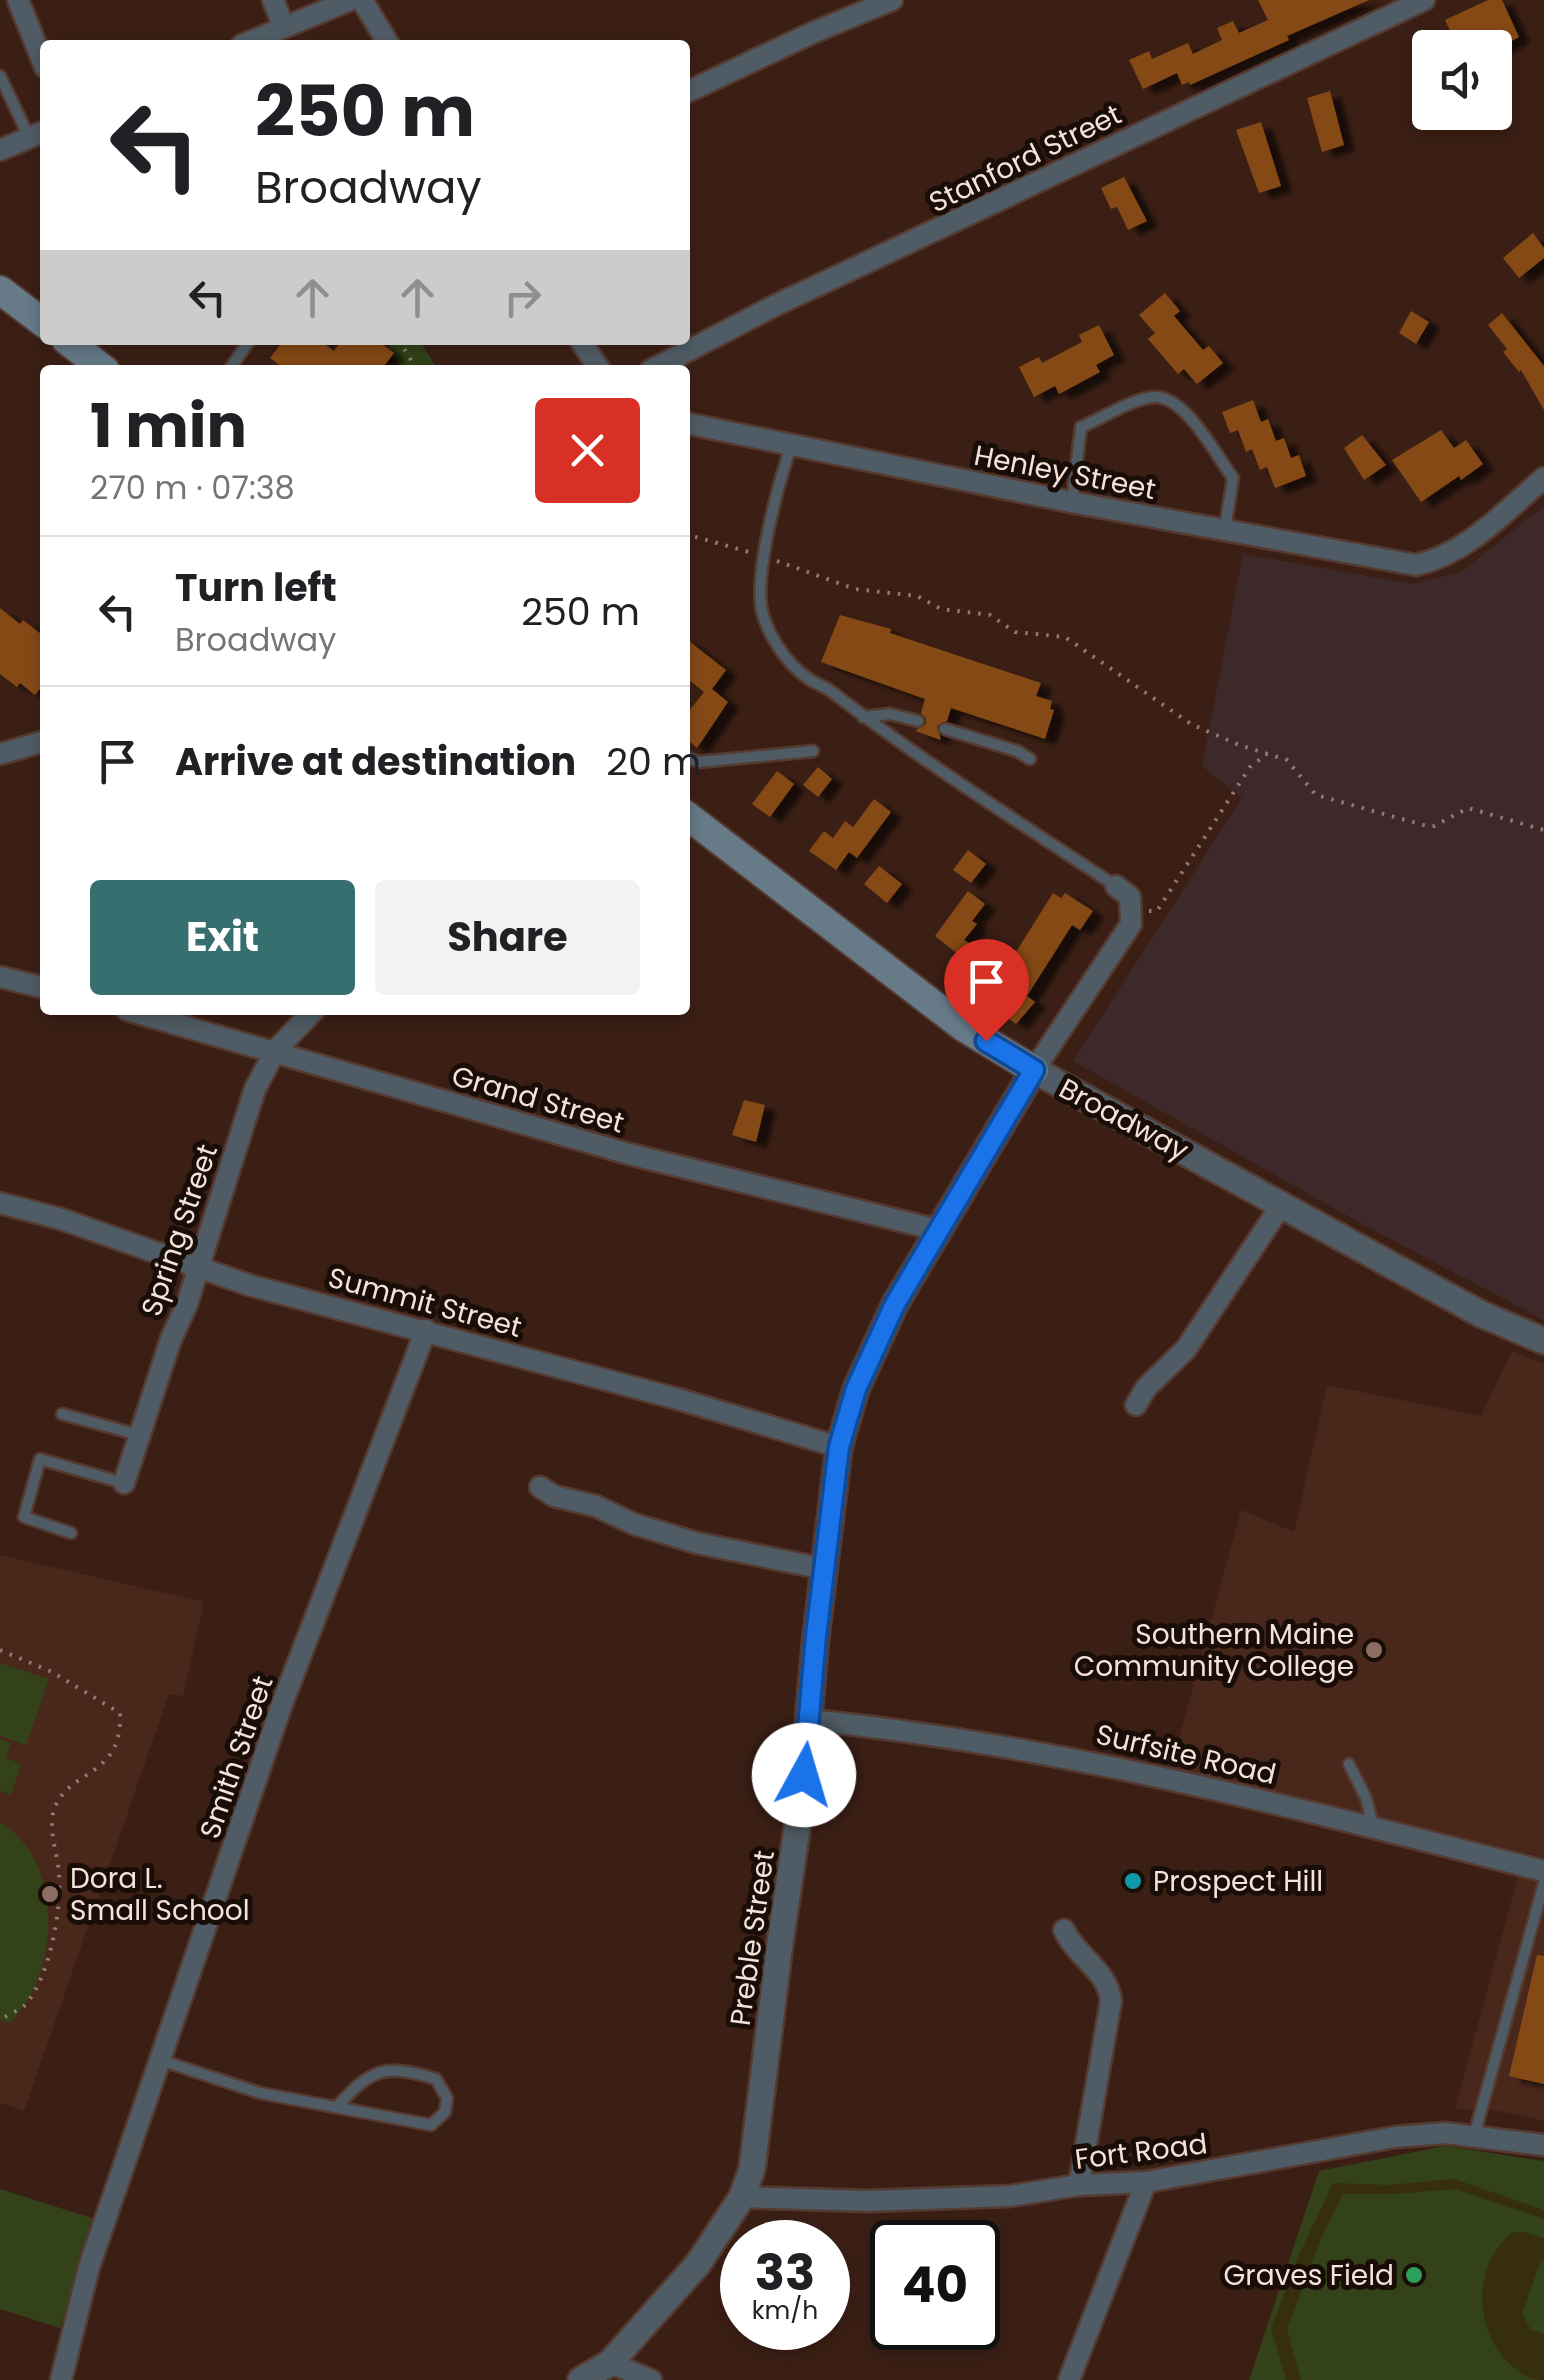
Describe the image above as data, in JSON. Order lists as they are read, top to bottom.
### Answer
{
  "streets": {
    "main road": ["Broadway"],
    "street": [
      "Stanford Street",
      "Henley Street",
      "Grand Street",
      "Spring Street",
      "Summit Street",
      "Surfsite Road",
      "Smith Street",
      "Preble Street",
      "Fort Road"
    ]
  },
  "crossings": [
    ["Grand Street", "Spring Street"],
    ["Grand Street", "Preble Street"],
    ["Broadway", "Preble Street"],
    ["Spring Street", "Summit Street"],
    ["Summit Street", "Smith Street"],
    ["Summit Street", "Preble Street"],
    ["Surfsite Road", "Preble Street"],
    ["Preble Street", "Fort Road"]
  ],
  "places": [
    "Southern Maine Community College",
    "Prospect Hill",
    "Dora L. Small School",
    "Graves Field"
  ],
  "page": {
    "turn": ["250 m", "Broadway"],
    "heading": ["1 min", "270 m · 07:38"],
    "list": [
      {
        "name": "Turn left",
        "note": "Broadway",
        "value": "250 m"
      },
      {
        "name": "Arrive at destination",
        "value": "20 m"
      }
    ],
    "buttons": ["Exit", "Share"],
    "speed": "33 km/h",
    "limit": "40"
  }
}
